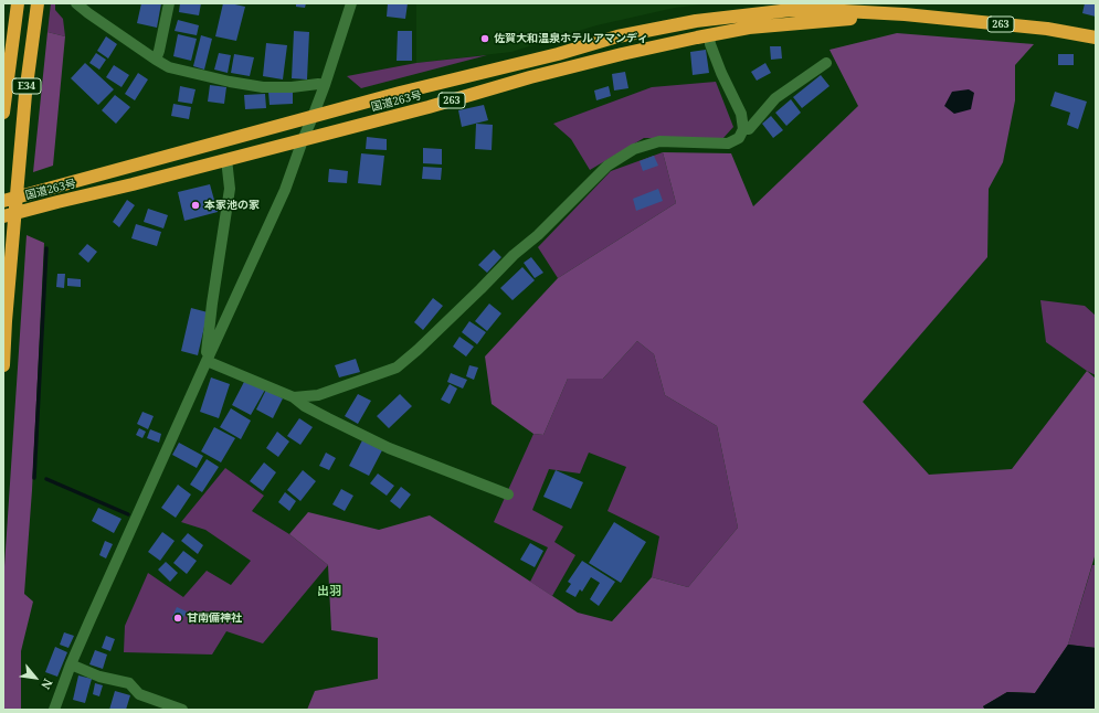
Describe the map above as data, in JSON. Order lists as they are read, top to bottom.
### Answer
{
  "streets": {
    "highway": ["263", "E34", "国道263号"]
  },
  "districts": ["出羽"],
  "places": ["佐賀大和温泉ホテルアマンディ", "本家池の家", "甘南備神社"],
  "north": "bottom right"
}
